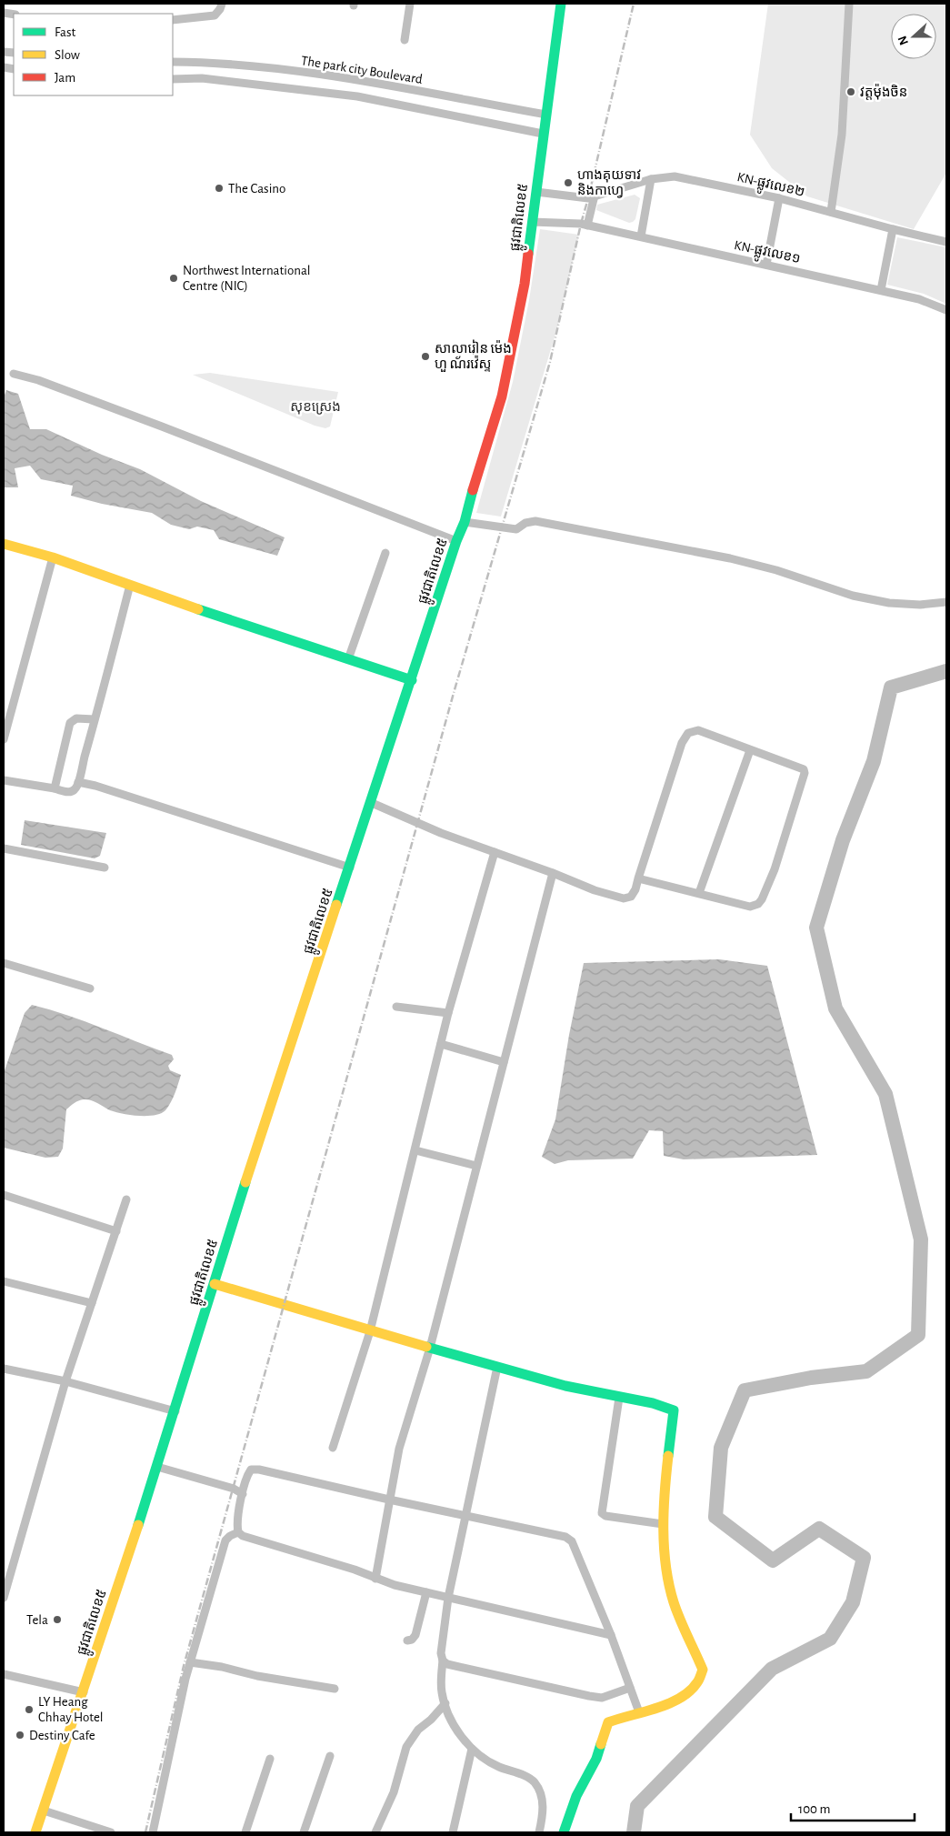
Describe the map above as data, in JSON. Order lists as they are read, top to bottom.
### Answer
{
  "streets": {
    "main road": ["ផ្លូវជាតិលេខ៥"],
    "street": ["The park city Boulevard", "KN-ផ្លូវលេខ២", "KN-ផ្លូវលេខ១"]
  },
  "crossings": [
    ["The park city Boulevard", "ផ្លូវជាតិលេខ៥"],
    ["ផ្លូវជាតិលេខ៥", "KN-ផ្លូវលេខ១"]
  ],
  "parks": ["សុខស្រេង"],
  "places": [
    "វត្តម៉ុងចិន",
    "ហាងគុយទាវ និងកាហ្វេ",
    "The Casino",
    "Northwest International Centre (NIC)",
    "សាលារៀន ម៉េង ហួ ណ័រវ៉េស្ទ",
    "Tela",
    "LY Heang Chhay Hotel",
    "Destiny Cafe"
  ],
  "legend": ["Fast", "Slow", "Jam"],
  "scale_bar": "100 m",
  "north": "left"
}
